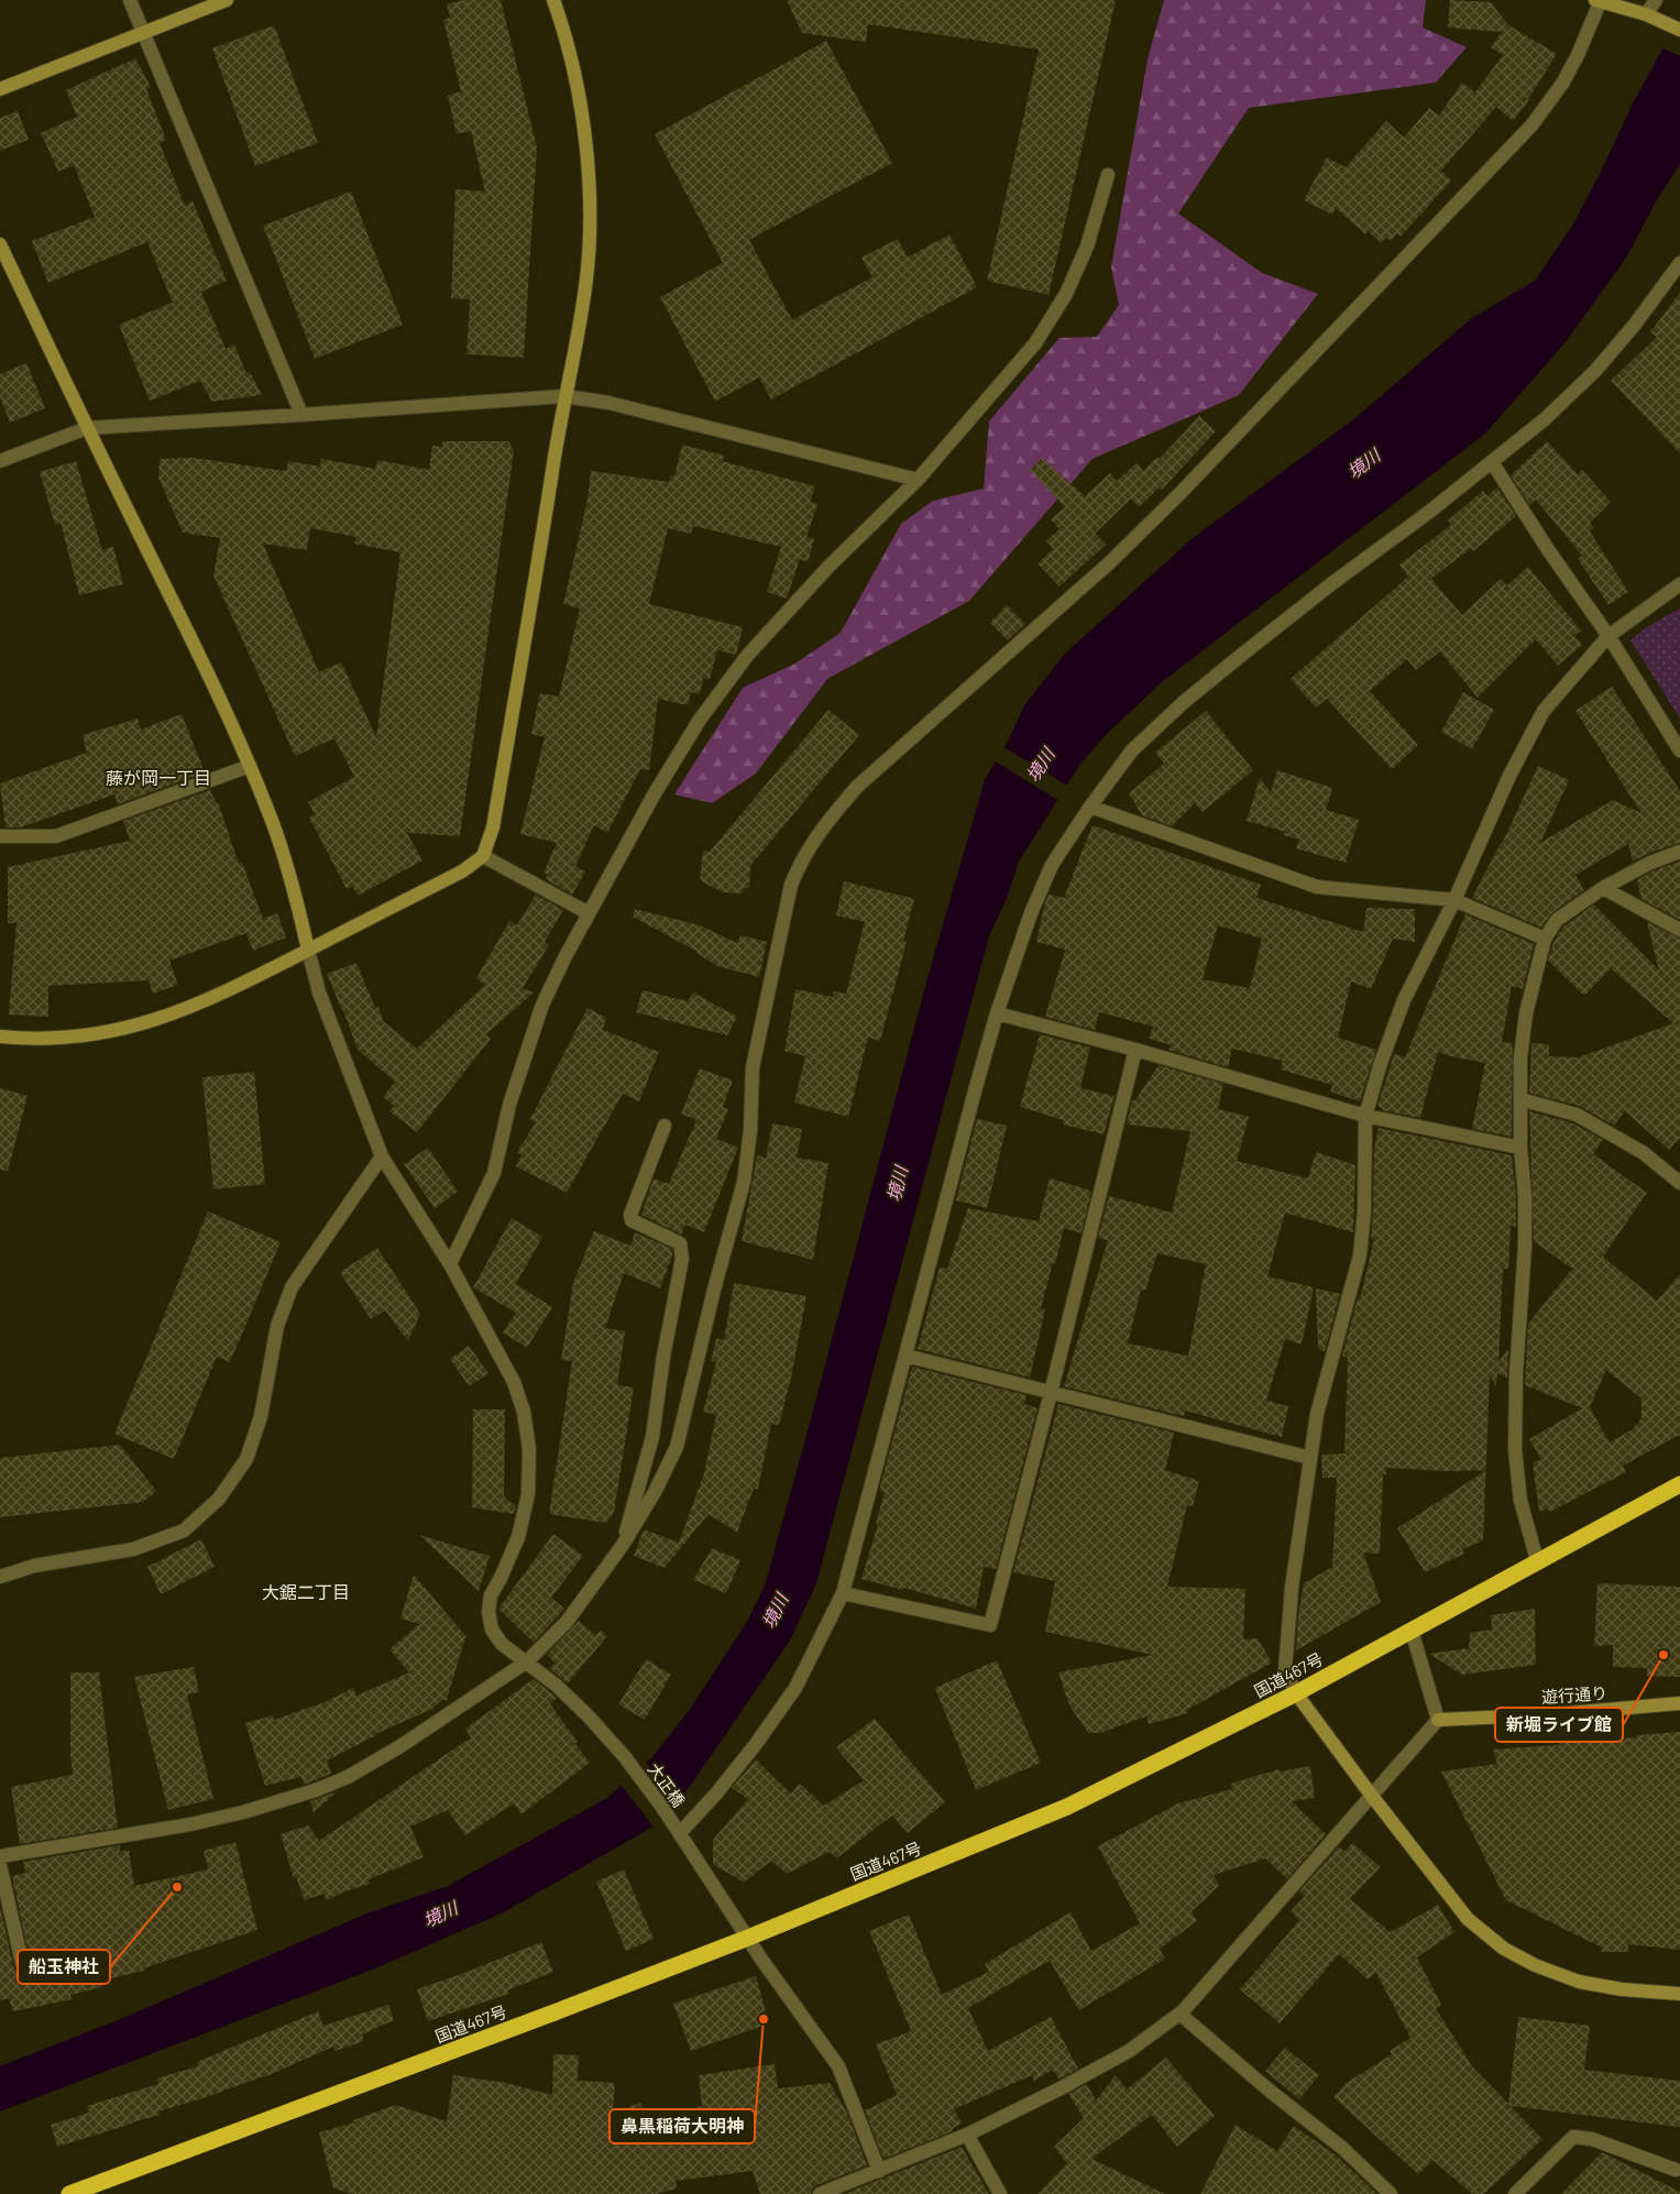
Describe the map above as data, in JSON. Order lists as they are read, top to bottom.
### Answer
{
  "streets": {
    "highway": ["国道467号"],
    "street": ["遊行通り", "大正橋"]
  },
  "crossings": [
    ["国道467号", "大正橋"]
  ],
  "districts": ["藤が岡一丁目", "大鋸二丁目"],
  "water": ["境川"],
  "places": ["新堀ライブ館", "船玉神社", "鼻黒稲荷大明神"]
}
